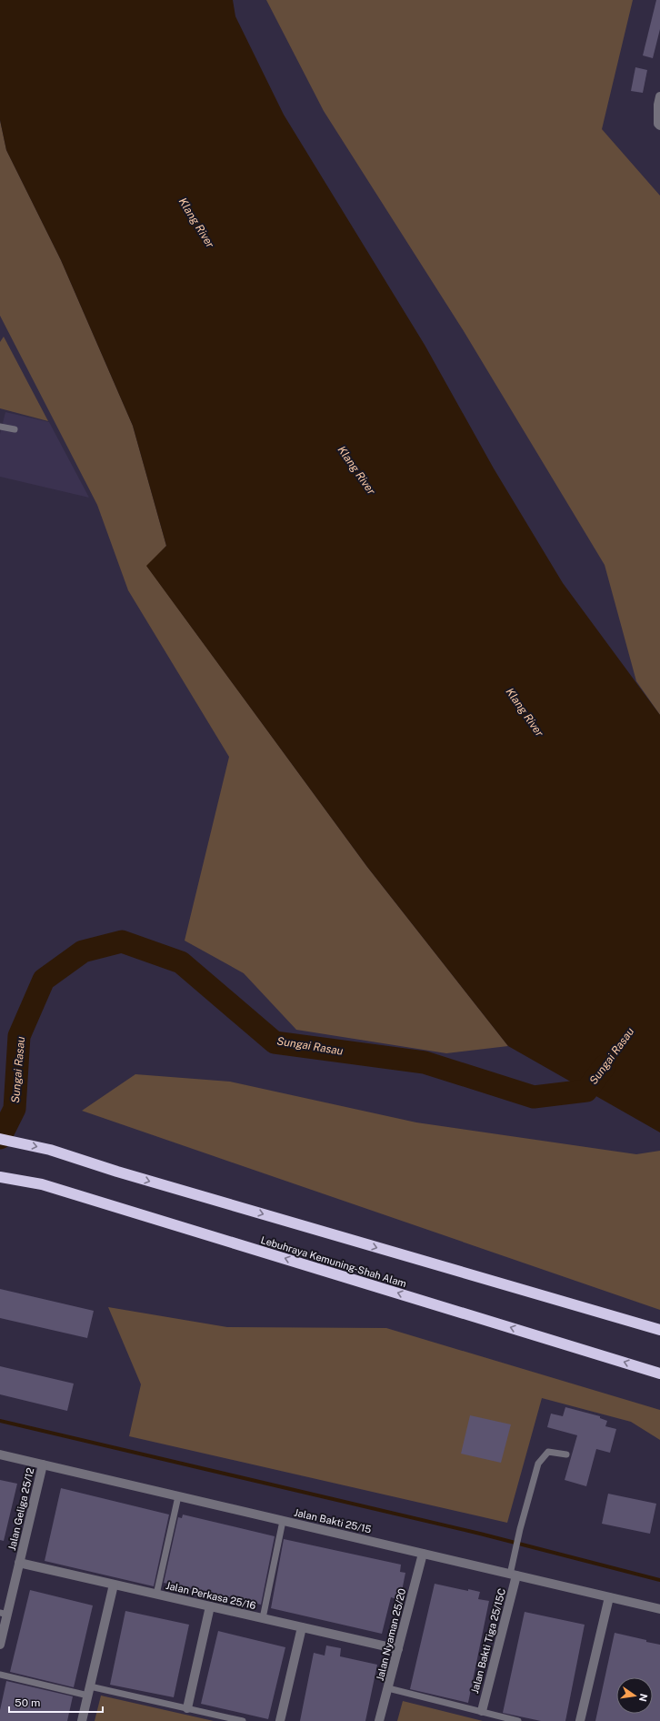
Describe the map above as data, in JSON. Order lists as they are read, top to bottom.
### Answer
{
  "streets": {
    "highway": ["Lebuhraya Kemuning-Shah Alam"],
    "street": [
      "Jalan Geliga 25/12",
      "Jalan Bakti 25/15",
      "Jalan Perkasa 25/16",
      "Jalan Nyaman 25/20",
      "Jalan Bakti Tiga 25/15C"
    ]
  },
  "crossings": [
    ["Jalan Geliga 25/12", "Jalan Bakti 25/15"],
    ["Jalan Geliga 25/12", "Jalan Perkasa 25/16"],
    ["Jalan Bakti 25/15", "Jalan Nyaman 25/20"],
    ["Jalan Bakti 25/15", "Jalan Bakti Tiga 25/15C"],
    ["Jalan Perkasa 25/16", "Jalan Nyaman 25/20"]
  ],
  "water": ["Klang River", "Sungai Rasau"],
  "scale_bar": "50 m",
  "north": "right"
}
